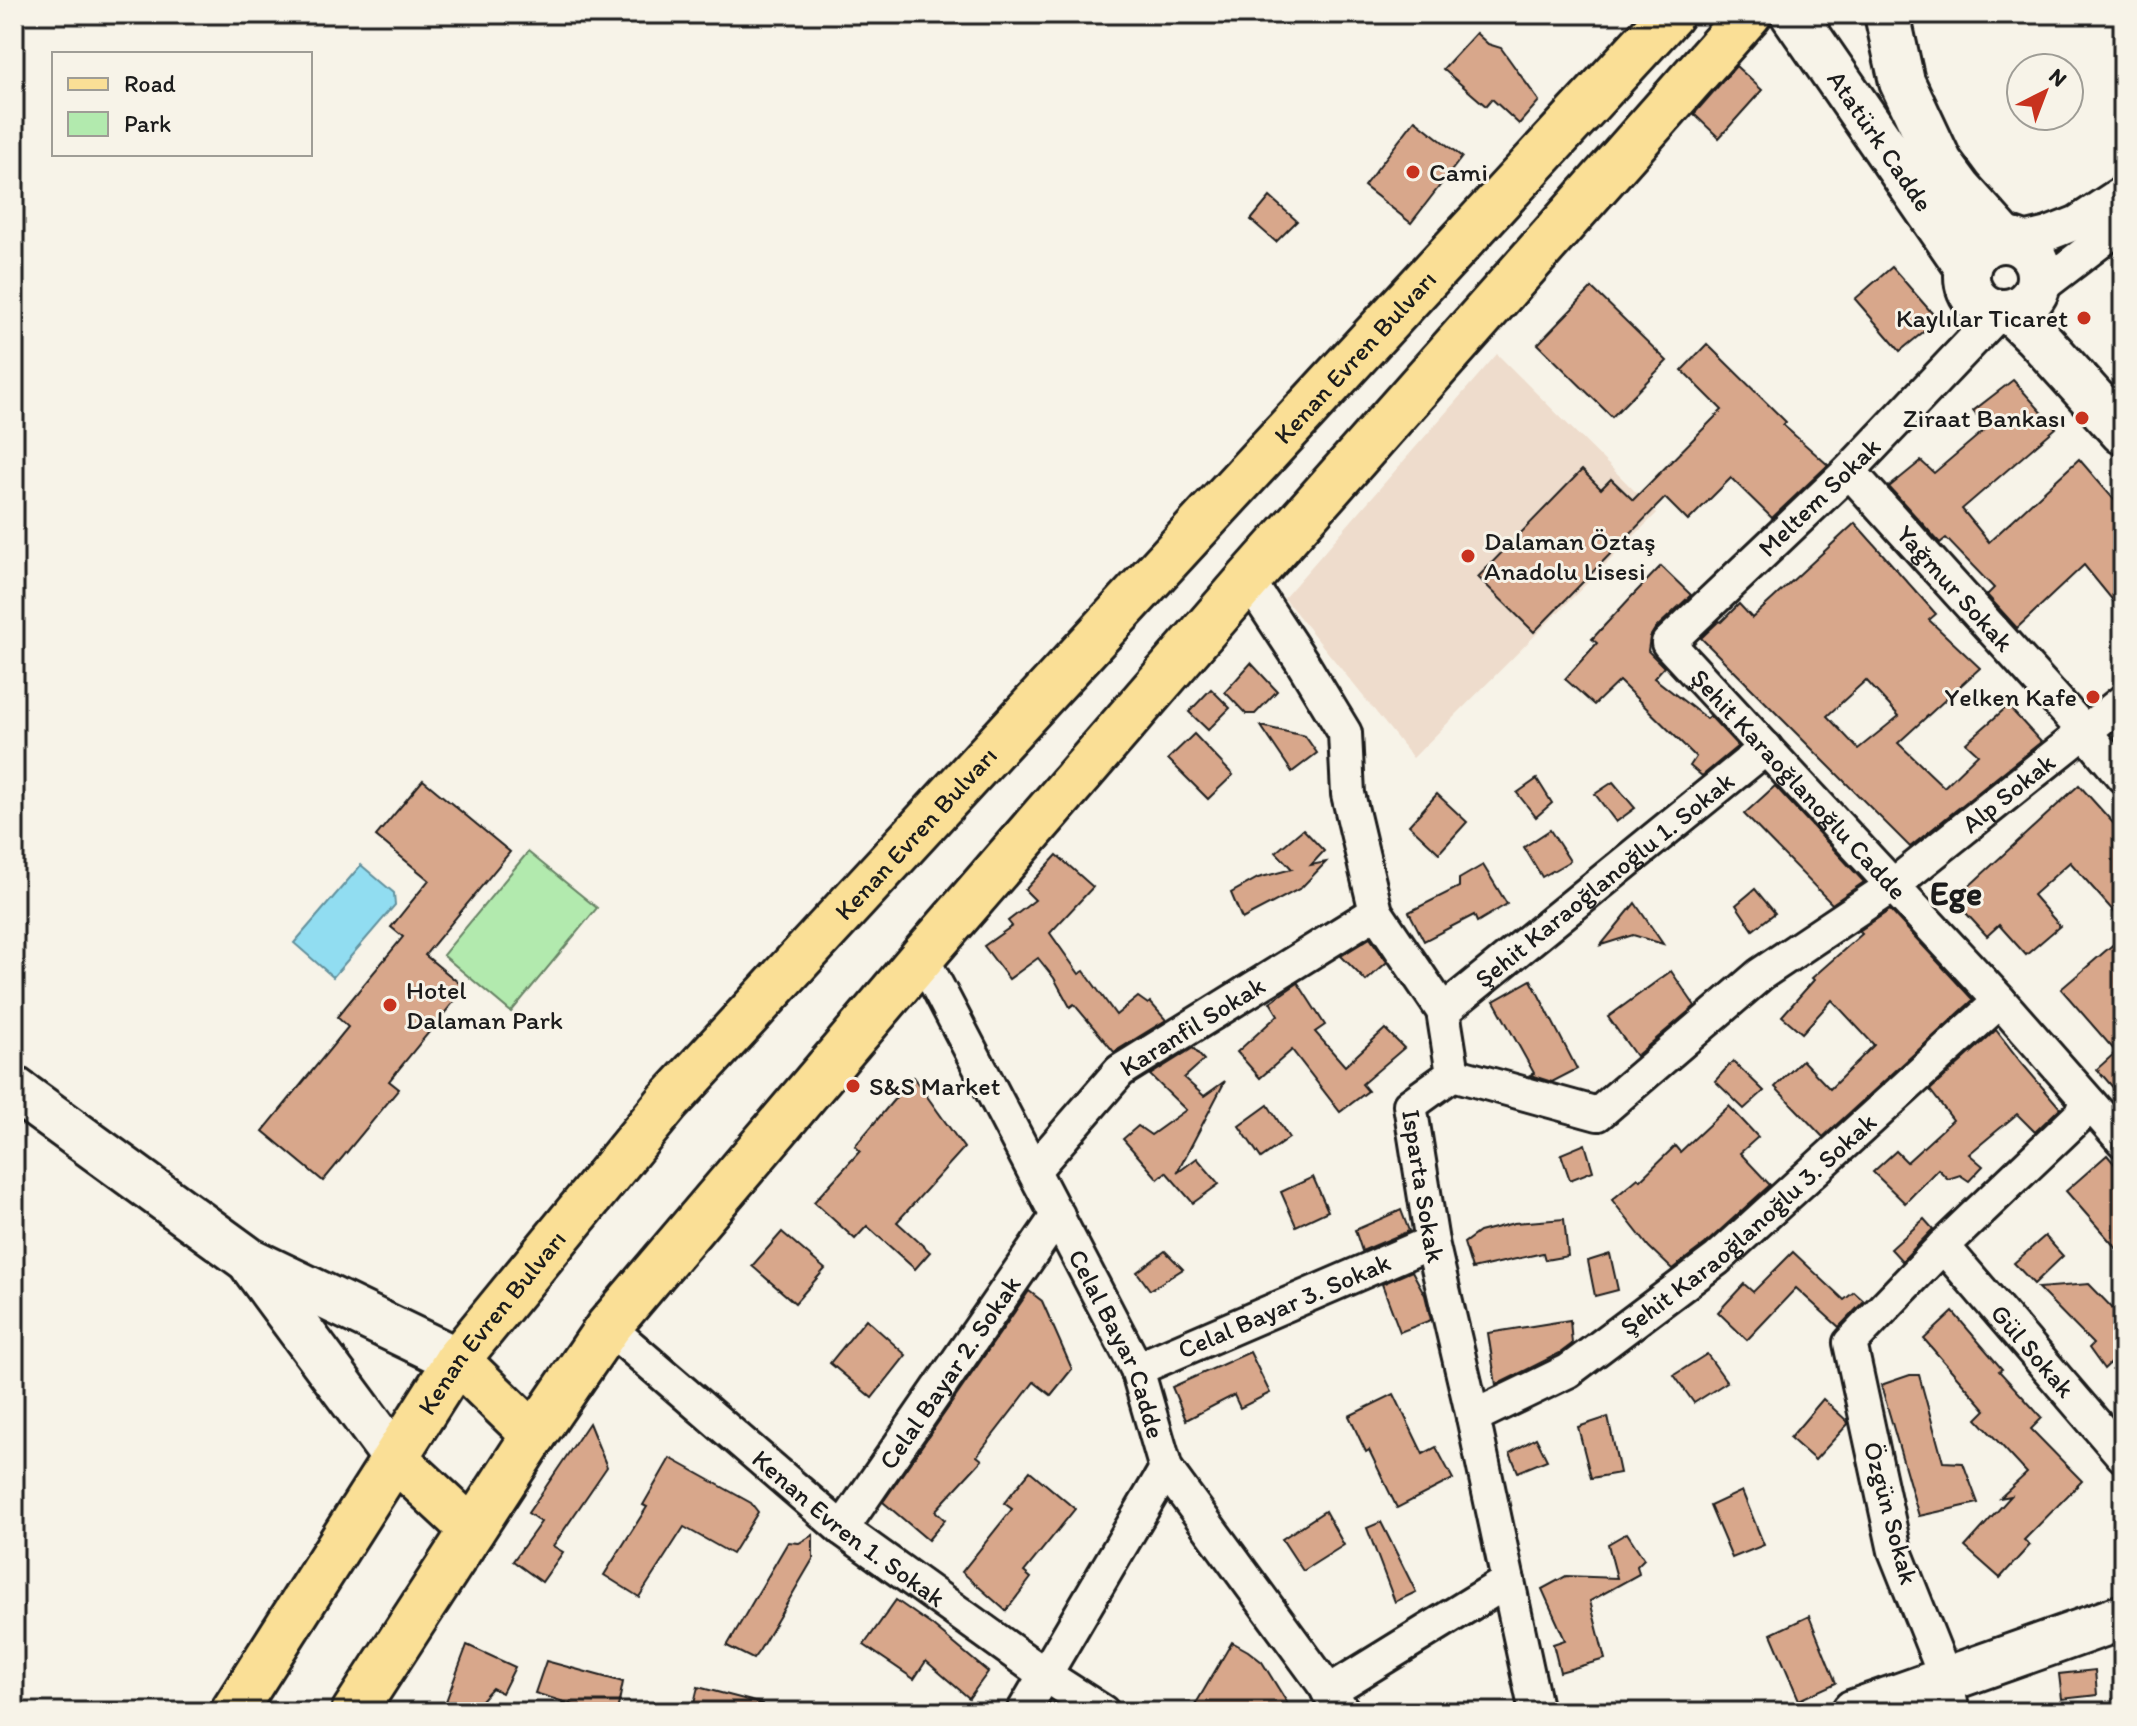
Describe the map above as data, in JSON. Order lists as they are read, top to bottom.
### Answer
{
  "streets": {
    "main road": ["Kenan Evren Bulvarı"],
    "street": [
      "Atatürk Cadde",
      "Meltem Sokak",
      "Yağmur Sokak",
      "Şehit Karaoğlanoğlu Cadde",
      "Alp Sokak",
      "Şehit Karaoğlanoğlu 1. Sokak",
      "Karanfil Sokak",
      "Isparta Sokak",
      "Şehit Karaoğlanoğlu 3. Sokak",
      "Celal Bayar 3. Sokak",
      "Celal Bayar Cadde",
      "Gül Sokak",
      "Celal Bayar 2. Sokak",
      "Özgün Sokak",
      "Kenan Evren 1. Sokak"
    ]
  },
  "crossings": [
    ["Atatürk Cadde", "Meltem Sokak"],
    ["Meltem Sokak", "Yağmur Sokak"],
    ["Meltem Sokak", "Şehit Karaoğlanoğlu Cadde"],
    ["Yağmur Sokak", "Alp Sokak"],
    ["Şehit Karaoğlanoğlu Cadde", "Alp Sokak"],
    ["Şehit Karaoğlanoğlu Cadde", "Şehit Karaoğlanoğlu 1. Sokak"],
    ["Şehit Karaoğlanoğlu Cadde", "Şehit Karaoğlanoğlu 3. Sokak"],
    ["Alp Sokak", "Isparta Sokak"],
    ["Karanfil Sokak", "Celal Bayar Cadde"],
    ["Isparta Sokak", "Şehit Karaoğlanoğlu 3. Sokak"],
    ["Isparta Sokak", "Celal Bayar 3. Sokak"],
    ["Celal Bayar 3. Sokak", "Celal Bayar Cadde"],
    ["Celal Bayar Cadde", "Celal Bayar 2. Sokak"],
    ["Gül Sokak", "Özgün Sokak"],
    ["Celal Bayar 2. Sokak", "Kenan Evren 1. Sokak"]
  ],
  "districts": ["Ege"],
  "places": [
    "Cami",
    "Kaylılar Ticaret",
    "Ziraat Bankası",
    "Dalaman Öztaş Anadolu Lisesi",
    "Yelken Kafe",
    "Hotel Dalaman Park",
    "S&S Market"
  ],
  "legend": ["Road", "Park"],
  "north": "top right"
}
